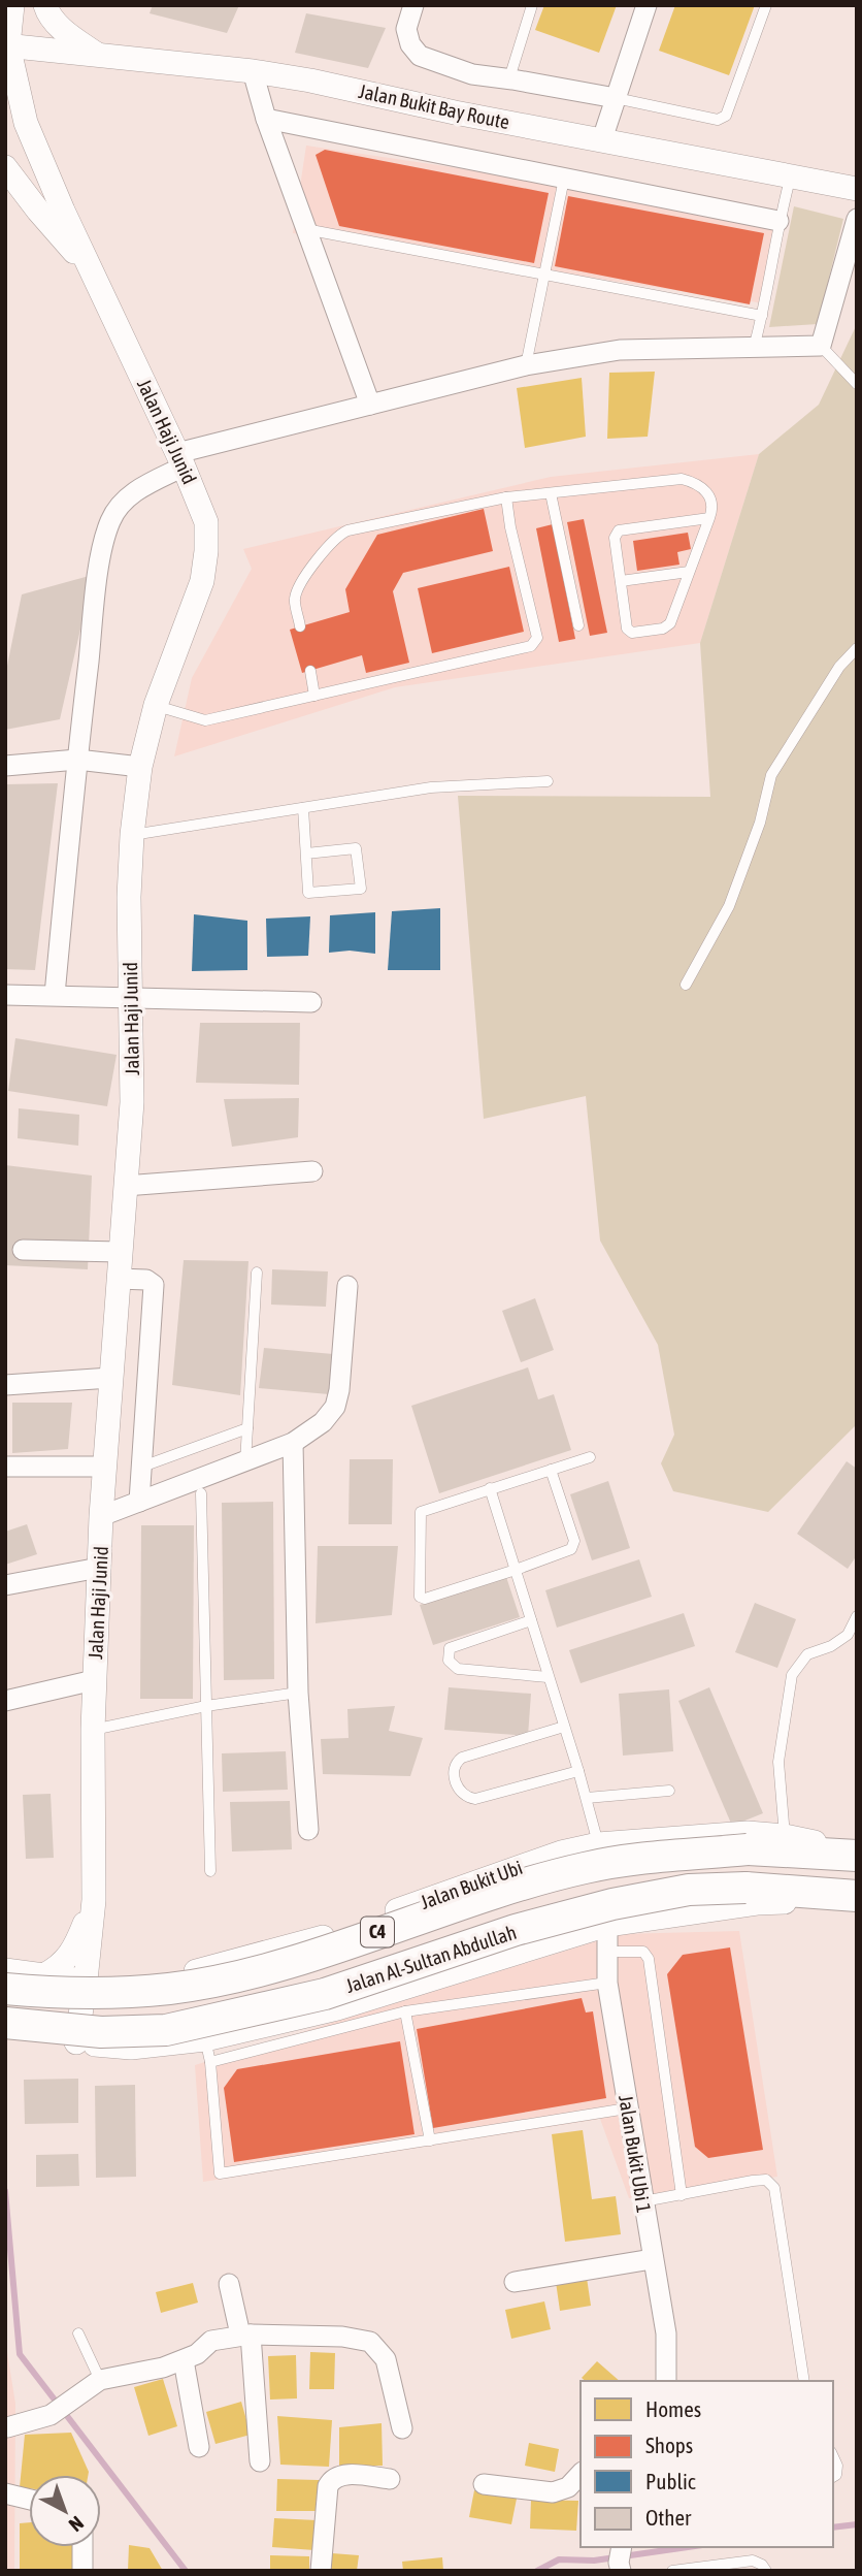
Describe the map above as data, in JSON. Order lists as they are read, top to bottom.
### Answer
{
  "streets": {
    "main road": ["C4", "Jalan Al-Sultan Abdullah"],
    "street": [
      "Jalan Bukit Bay Route",
      "Jalan Haji Junid",
      "Jalan Bukit Ubi",
      "Jalan Bukit Ubi 1"
    ]
  },
  "crossings": [
    ["Jalan Bukit Bay Route", "Jalan Haji Junid"],
    ["Jalan Haji Junid", "Jalan Bukit Ubi"],
    ["Jalan Bukit Ubi", "Jalan Al-Sultan Abdullah"],
    ["C4", "Jalan Al-Sultan Abdullah"],
    ["C4", "Jalan Bukit Ubi 1"]
  ],
  "legend": [
    "Homes",
    "Shops",
    "Public",
    "Other"
  ],
  "north": "bottom right"
}
